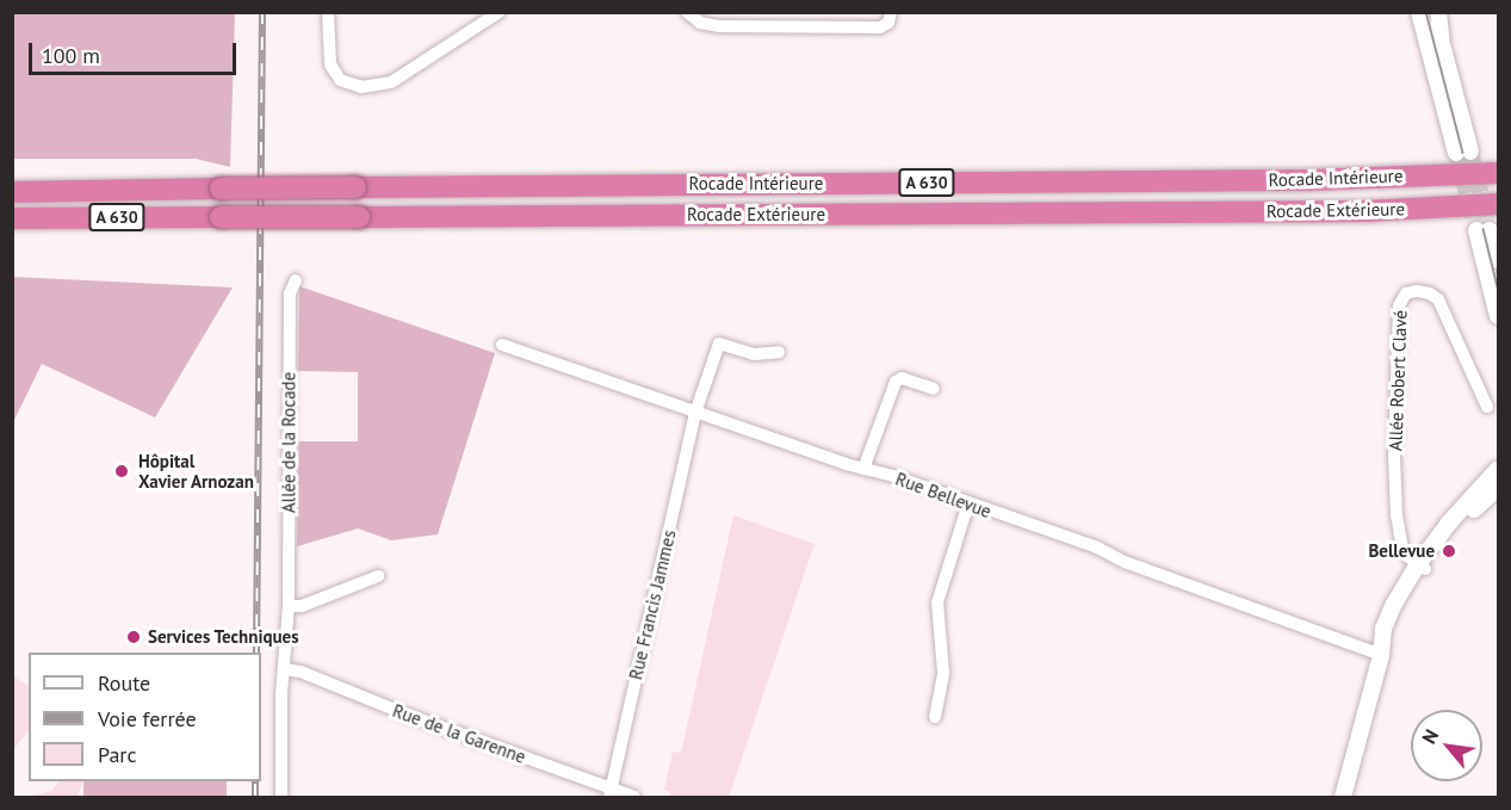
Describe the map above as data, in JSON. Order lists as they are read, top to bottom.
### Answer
{
  "streets": {
    "highway": ["Rocade Intérieure", "A 630", "Rocade Extérieure"],
    "street": [
      "Allée Robert Clavé",
      "Allée de la Rocade",
      "Rue Bellevue",
      "Rue Francis Jammes",
      "Rue de la Garenne"
    ]
  },
  "crossings": [
    ["Allée de la Rocade", "Rue de la Garenne"],
    ["Rue Bellevue", "Rue Francis Jammes"],
    ["Rue Francis Jammes", "Rue de la Garenne"]
  ],
  "places": ["Hôpital Xavier Arnozan", "Bellevue", "Services Techniques"],
  "legend": ["Route", "Voie ferrée", "Parc"],
  "scale_bar": "100 m",
  "north": "top left"
}
